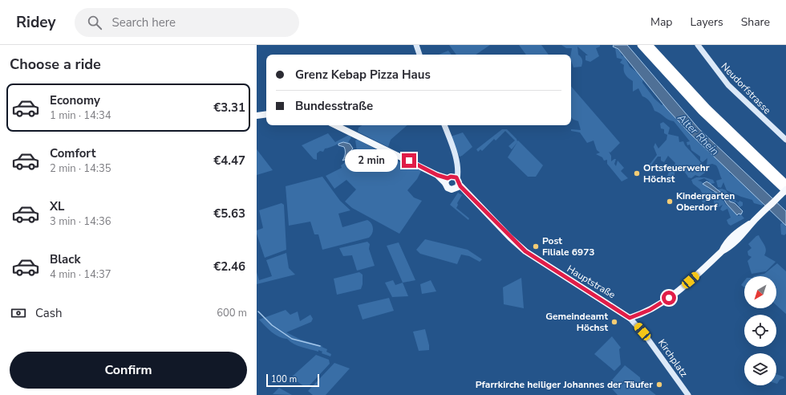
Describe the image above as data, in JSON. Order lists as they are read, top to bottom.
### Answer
{
  "streets": {
    "main road": ["Neudorfstrasse", "Hauptstraße", "Kirchplatz"]
  },
  "crossings": [
    ["Hauptstraße", "Kirchplatz"]
  ],
  "water": ["Alter Rhein"],
  "places": [
    "Ortsfeuerwehr Höchst",
    "Kindergarten Oberdorf",
    "Post Filiale 6973",
    "Gemeindeamt Höchst",
    "Pfarrkirche heiliger Johannes der Täufer"
  ],
  "scale_bar": "100 m",
  "north": "bottom left",
  "page": {
    "header": "Ridey",
    "search": "Search here",
    "nav": ["Map", "Layers", "Share"],
    "heading": "Choose a ride",
    "banner": ["Grenz Kebap Pizza Haus", "Bundesstraße"],
    "list": [
      {
        "name": "Economy",
        "note": "1 min · 14:34",
        "value": "€3.31"
      },
      {
        "name": "Comfort",
        "note": "2 min · 14:35",
        "value": "€4.47"
      },
      {
        "name": "XL",
        "note": "3 min · 14:36",
        "value": "€5.63"
      },
      {
        "name": "Black",
        "note": "4 min · 14:37",
        "value": "€2.46"
      }
    ],
    "bubble": "2 min",
    "pay": ["Cash", "600 m"],
    "buttons": "Confirm",
    "scale": "100 m"
  }
}
